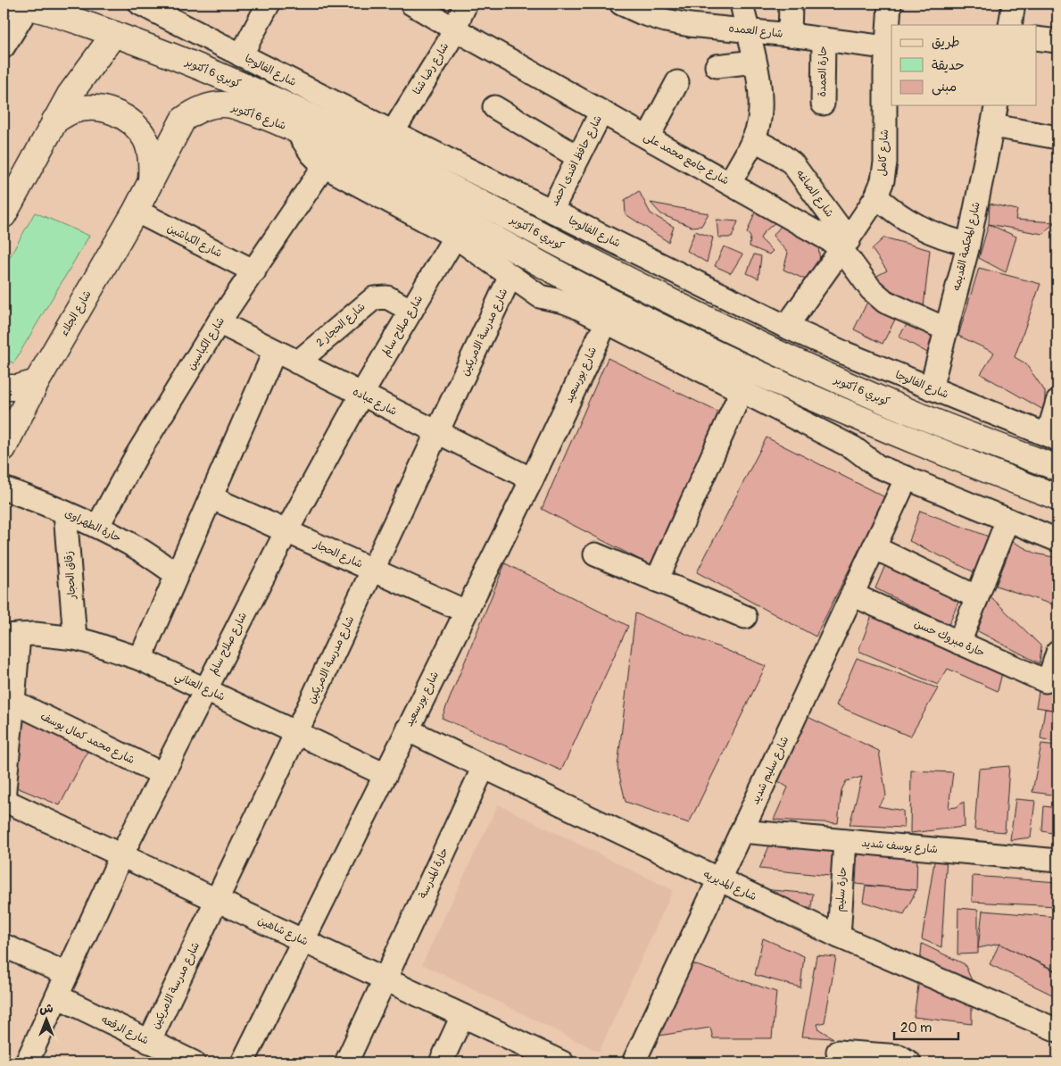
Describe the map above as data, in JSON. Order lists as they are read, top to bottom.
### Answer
{
  "streets": {
    "highway": ["كوبري 6 أكتوبر", "شارع 6 أكتوبر", "شارع الجلاء"],
    "street": [
      "شارع العمده",
      "شارع رضا شتا",
      "شارع الفالوجا",
      "حارة العمدة",
      "شارع كامل",
      "شارع جامع محمد على",
      "شارع حافظ افندى احمد",
      "شارع الصاغه",
      "شارع الكباشين",
      "شارع المحكمة القديمه",
      "شارع الحجار 2",
      "شارع صلاح سالم",
      "شارع مدرسة الامريكين",
      "شارع الكباسين",
      "شارع بورسعيد",
      "شارع عباده",
      "حارة الطهراوى",
      "شارع الحجار",
      "زقاق الحجار",
      "حارة مبروك حسن",
      "شارع العناني",
      "شارع محمد كمال يوسف",
      "شارع سليم شديد",
      "شارع يوسف شديد",
      "حارة المدرسة",
      "شارع المديريه",
      "حارة سليم",
      "شارع شاهين",
      "شارع الرقعه"
    ]
  },
  "crossings": [
    ["شارع العمده", "حارة العمدة"],
    ["شارع العمده", "شارع كامل"],
    ["شارع رضا شتا", "شارع الفالوجا"],
    ["شارع رضا شتا", "شارع جامع محمد على"],
    ["شارع الفالوجا", "شارع كامل"],
    ["شارع الفالوجا", "شارع حافظ افندى احمد"],
    ["شارع الفالوجا", "شارع المحكمة القديمه"],
    ["كوبري 6 أكتوبر", "شارع 6 أكتوبر"],
    ["شارع 6 أكتوبر", "شارع الجلاء"],
    ["شارع كامل", "شارع جامع محمد على"],
    ["شارع كامل", "شارع الصاغه"],
    ["شارع جامع محمد على", "شارع حافظ افندى احمد"],
    ["شارع جامع محمد على", "شارع الصاغه"],
    ["شارع جامع محمد على", "شارع المحكمة القديمه"],
    ["شارع الكباشين", "شارع الجلاء"],
    ["شارع الكباشين", "شارع الكباسين"],
    ["شارع الحجار 2", "شارع صلاح سالم"],
    ["شارع الحجار 2", "شارع عباده"],
    ["شارع صلاح سالم", "شارع عباده"],
    ["شارع صلاح سالم", "شارع الحجار"],
    ["شارع صلاح سالم", "شارع العناني"],
    ["شارع صلاح سالم", "شارع محمد كمال يوسف"],
    ["شارع صلاح سالم", "شارع شاهين"],
    ["شارع صلاح سالم", "شارع الرقعه"],
    ["شارع مدرسة الامريكين", "شارع عباده"],
    ["شارع مدرسة الامريكين", "شارع الحجار"],
    ["شارع مدرسة الامريكين", "شارع العناني"],
    ["شارع مدرسة الامريكين", "شارع شاهين"],
    ["شارع مدرسة الامريكين", "شارع الرقعه"],
    ["شارع الكباسين", "شارع عباده"],
    ["شارع الكباسين", "حارة الطهراوى"],
    ["شارع بورسعيد", "شارع عباده"],
    ["شارع بورسعيد", "شارع الحجار"],
    ["شارع بورسعيد", "شارع العناني"],
    ["شارع بورسعيد", "شارع المديريه"],
    ["شارع بورسعيد", "شارع شاهين"],
    ["حارة الطهراوى", "زقاق الحجار"],
    ["زقاق الحجار", "شارع العناني"],
    ["حارة مبروك حسن", "شارع سليم شديد"],
    ["شارع سليم شديد", "شارع يوسف شديد"],
    ["شارع سليم شديد", "شارع المديريه"],
    ["شارع يوسف شديد", "حارة سليم"],
    ["حارة المدرسة", "شارع المديريه"],
    ["حارة المدرسة", "شارع شاهين"],
    ["شارع المديريه", "حارة سليم"]
  ],
  "legend": ["طريق", "حديقة", "مبنى"],
  "scale_bar": "20 m",
  "north": "top"
}
